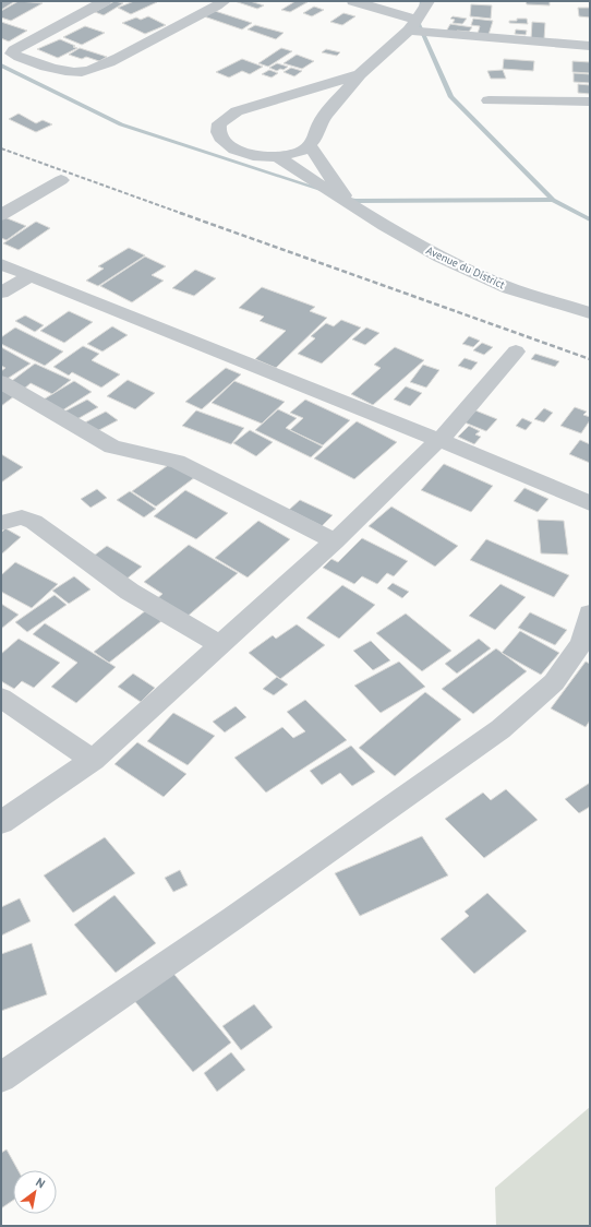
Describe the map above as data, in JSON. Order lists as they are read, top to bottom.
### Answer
{
  "streets": {
    "street": ["Avenue du District"]
  },
  "north": "top right"
}
